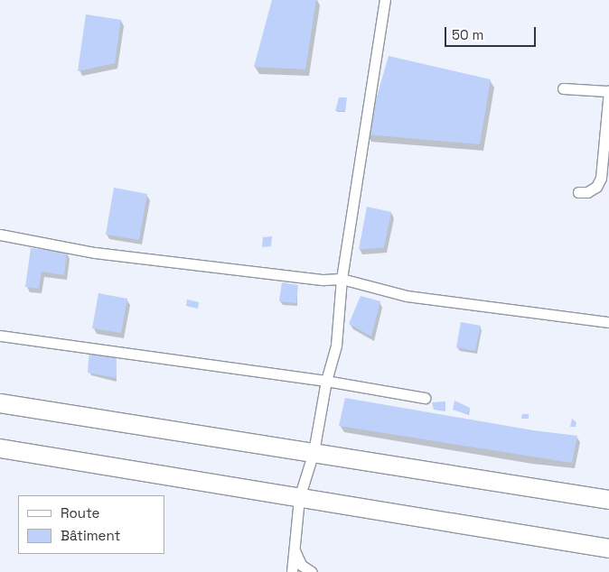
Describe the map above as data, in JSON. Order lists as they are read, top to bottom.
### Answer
{
  "legend": ["Route", "Bâtiment"],
  "scale_bar": "50 m"
}
